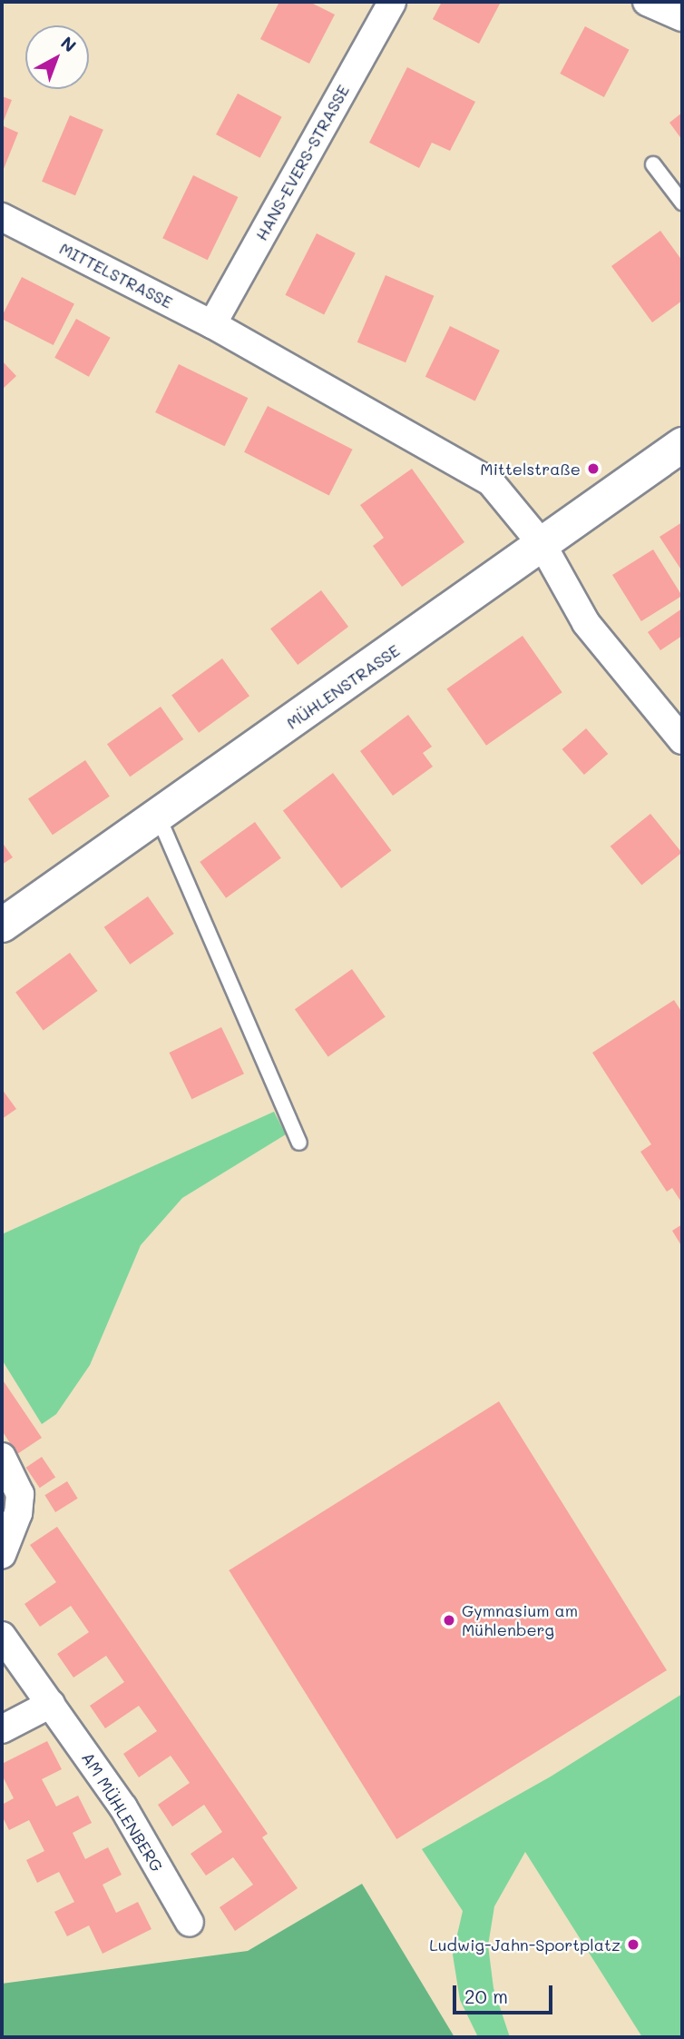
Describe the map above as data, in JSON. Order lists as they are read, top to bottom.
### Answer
{
  "streets": {
    "street": [
      "HANS-EVERS-STRASSE",
      "MITTELSTRASSE",
      "MÜHLENSTRASSE",
      "AM MÜHLENBERG"
    ]
  },
  "crossings": [
    ["HANS-EVERS-STRASSE", "MITTELSTRASSE"],
    ["MITTELSTRASSE", "MÜHLENSTRASSE"]
  ],
  "places": ["Mittelstraße", "Gymnasium am Mühlenberg", "Ludwig-Jahn-Sportplatz"],
  "scale_bar": "20 m",
  "north": "top right"
}
